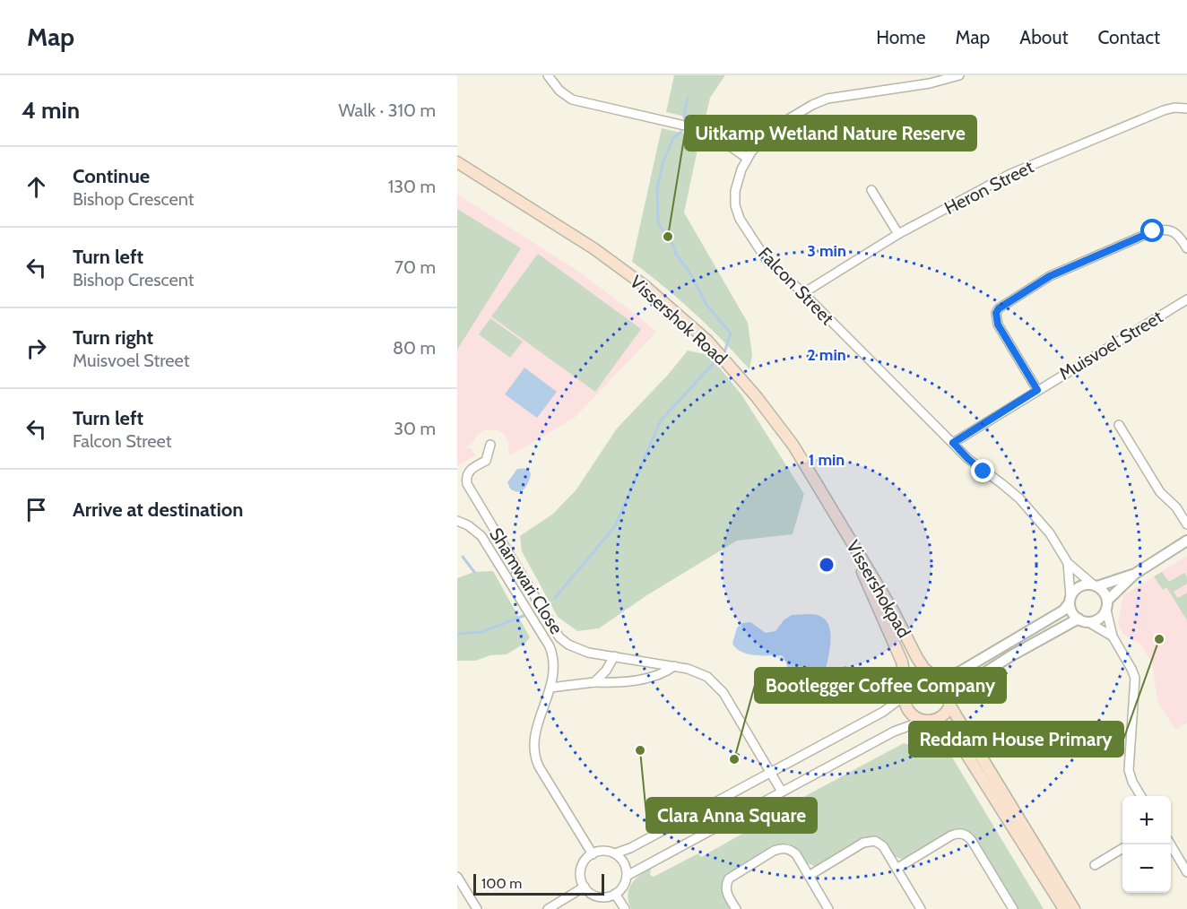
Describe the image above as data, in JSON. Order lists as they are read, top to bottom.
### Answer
{
  "streets": {
    "main road": ["Vissershok Road", "Vissershokpad"],
    "street": [
      "Heron Street",
      "Falcon Street",
      "Muisvoel Street",
      "Shamwari Close"
    ]
  },
  "crossings": [
    ["Heron Street", "Falcon Street"],
    ["Falcon Street", "Muisvoel Street"],
    ["Vissershok Road", "Vissershokpad"]
  ],
  "places": [
    "Uitkamp Wetland Nature Reserve",
    "Reddam House Primary",
    "Clara Anna Square",
    "Bootlegger Coffee Company"
  ],
  "scale_bar": "100 m",
  "page": {
    "header": "Map",
    "nav": [
      "Home",
      "Map",
      "About",
      "Contact"
    ],
    "heading": ["4 min", "Walk · 310 m"],
    "list": [
      ["Continue", "Bishop Crescent", "130 m"],
      ["Turn left", "Bishop Crescent", "70 m"],
      ["Turn right", "Muisvoel Street", "80 m"],
      ["Turn left", "Falcon Street", "30 m"],
      "Arrive at destination"
    ],
    "map_buttons": ["+", "−"],
    "scale": "100 m"
  },
  "rings": ["3 min", "2 min", "1 min"]
}
